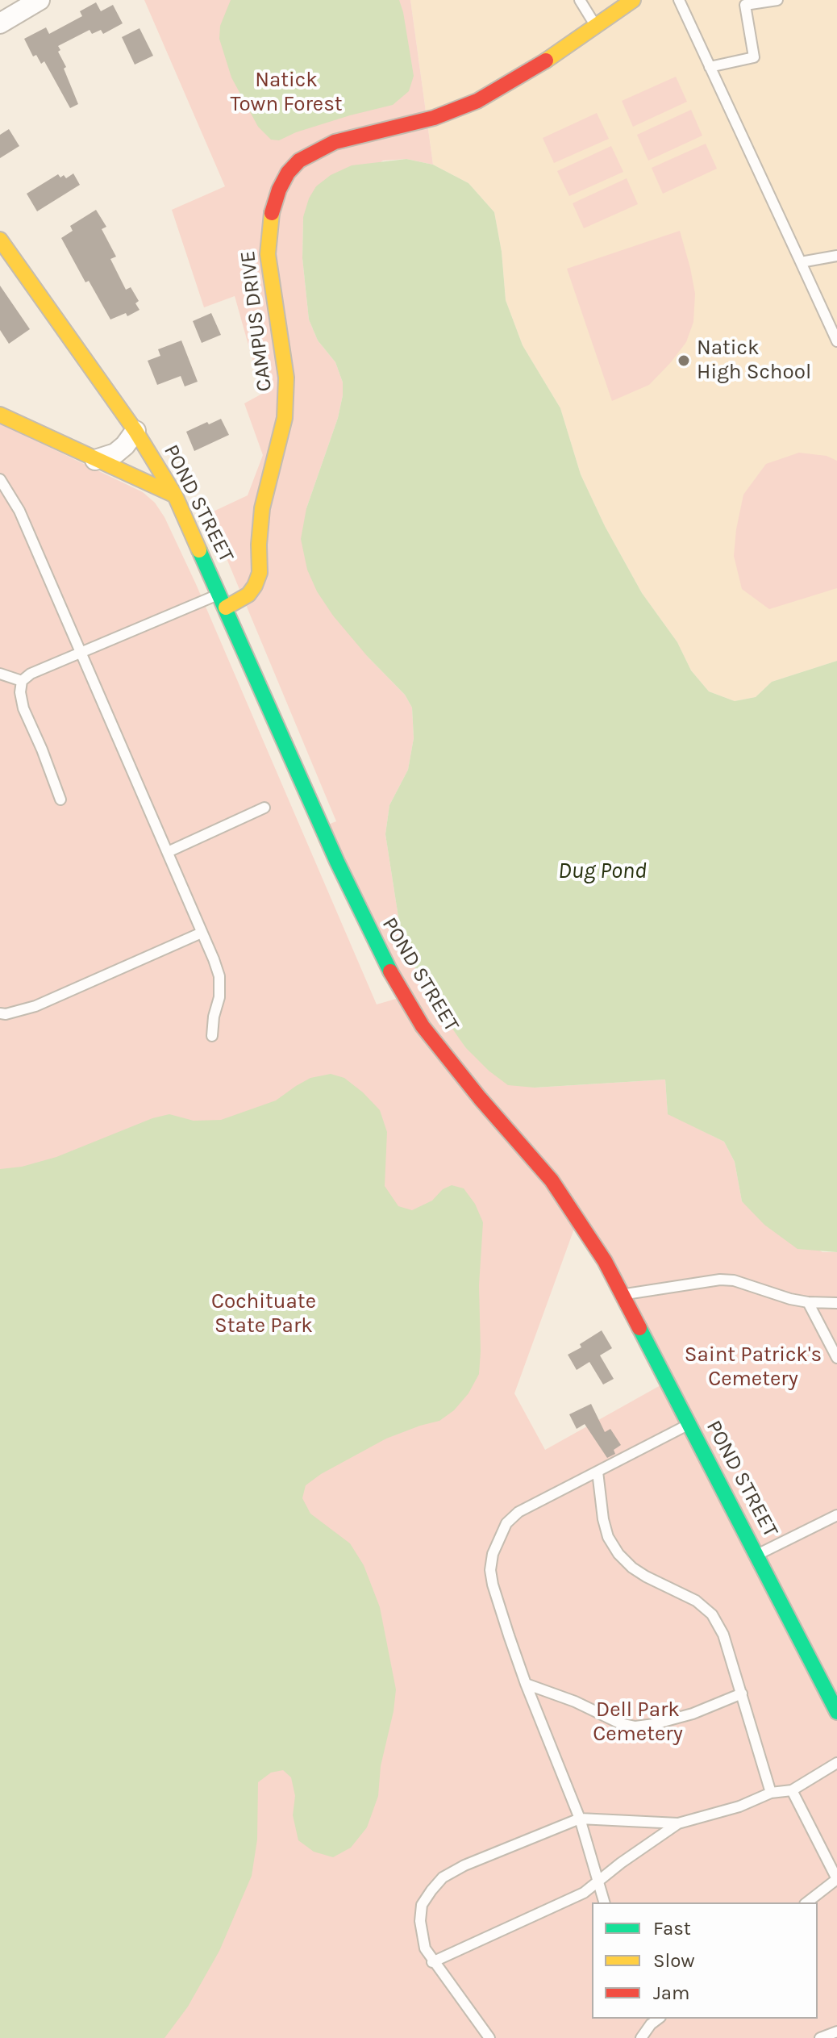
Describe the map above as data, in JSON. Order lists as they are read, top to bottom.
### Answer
{
  "streets": {
    "street": ["CAMPUS DRIVE", "POND STREET"]
  },
  "crossings": [
    ["CAMPUS DRIVE", "POND STREET"]
  ],
  "water": ["Dug Pond"],
  "parks": [
    "Natick Town Forest",
    "Cochituate State Park",
    "Saint Patrick's Cemetery",
    "Dell Park Cemetery"
  ],
  "places": ["Natick High School"],
  "legend": ["Fast", "Slow", "Jam"]
}
